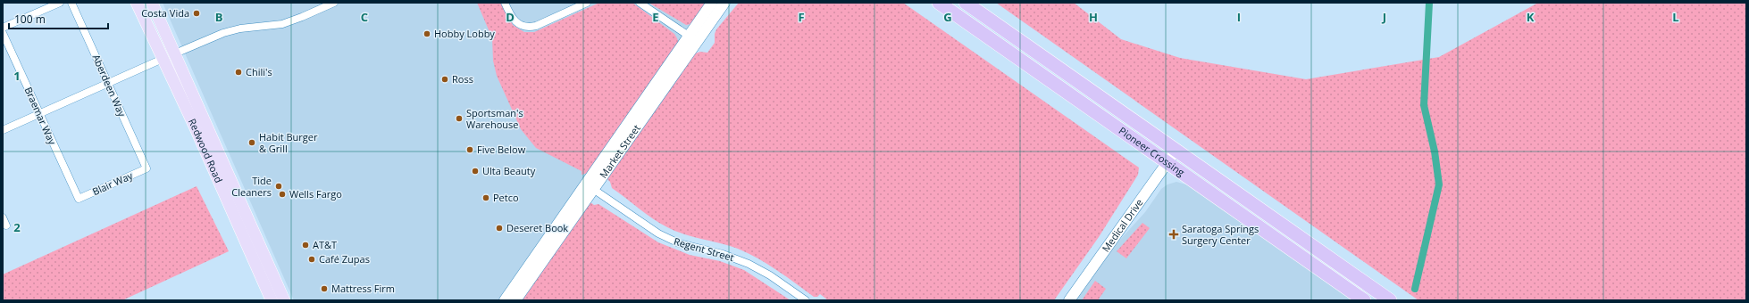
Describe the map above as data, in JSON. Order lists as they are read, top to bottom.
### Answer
{
  "streets": {
    "highway": ["Pioneer Crossing"],
    "main road": ["Redwood Road", "Market Street", "Medical Drive"],
    "street": [
      "Aberdeen Way",
      "Braemar Way",
      "Blair Way",
      "Regent Street"
    ]
  },
  "crossings": [
    ["Aberdeen Way", "Blair Way"],
    ["Braemar Way", "Blair Way"],
    ["Market Street", "Regent Street"],
    ["Pioneer Crossing", "Medical Drive"]
  ],
  "places": {
    "other": [
      "Costa Vida",
      "Hobby Lobby",
      "Chili's",
      "Ross",
      "Sportsman's Warehouse",
      "Habit Burger & Grill",
      "Five Below",
      "Ulta Beauty",
      "Tide Cleaners",
      "Wells Fargo",
      "Petco",
      "Deseret Book",
      "AT&T",
      "Café Zupas",
      "Mattress Firm"
    ],
    "health": ["Saratoga Springs Surgery Center"]
  },
  "scale_bar": "100 m",
  "grid": {
    "columns": [
      "B",
      "C",
      "D",
      "E",
      "F",
      "G",
      "H",
      "I",
      "J",
      "K",
      "L"
    ],
    "rows": ["1", "2"]
  }
}
